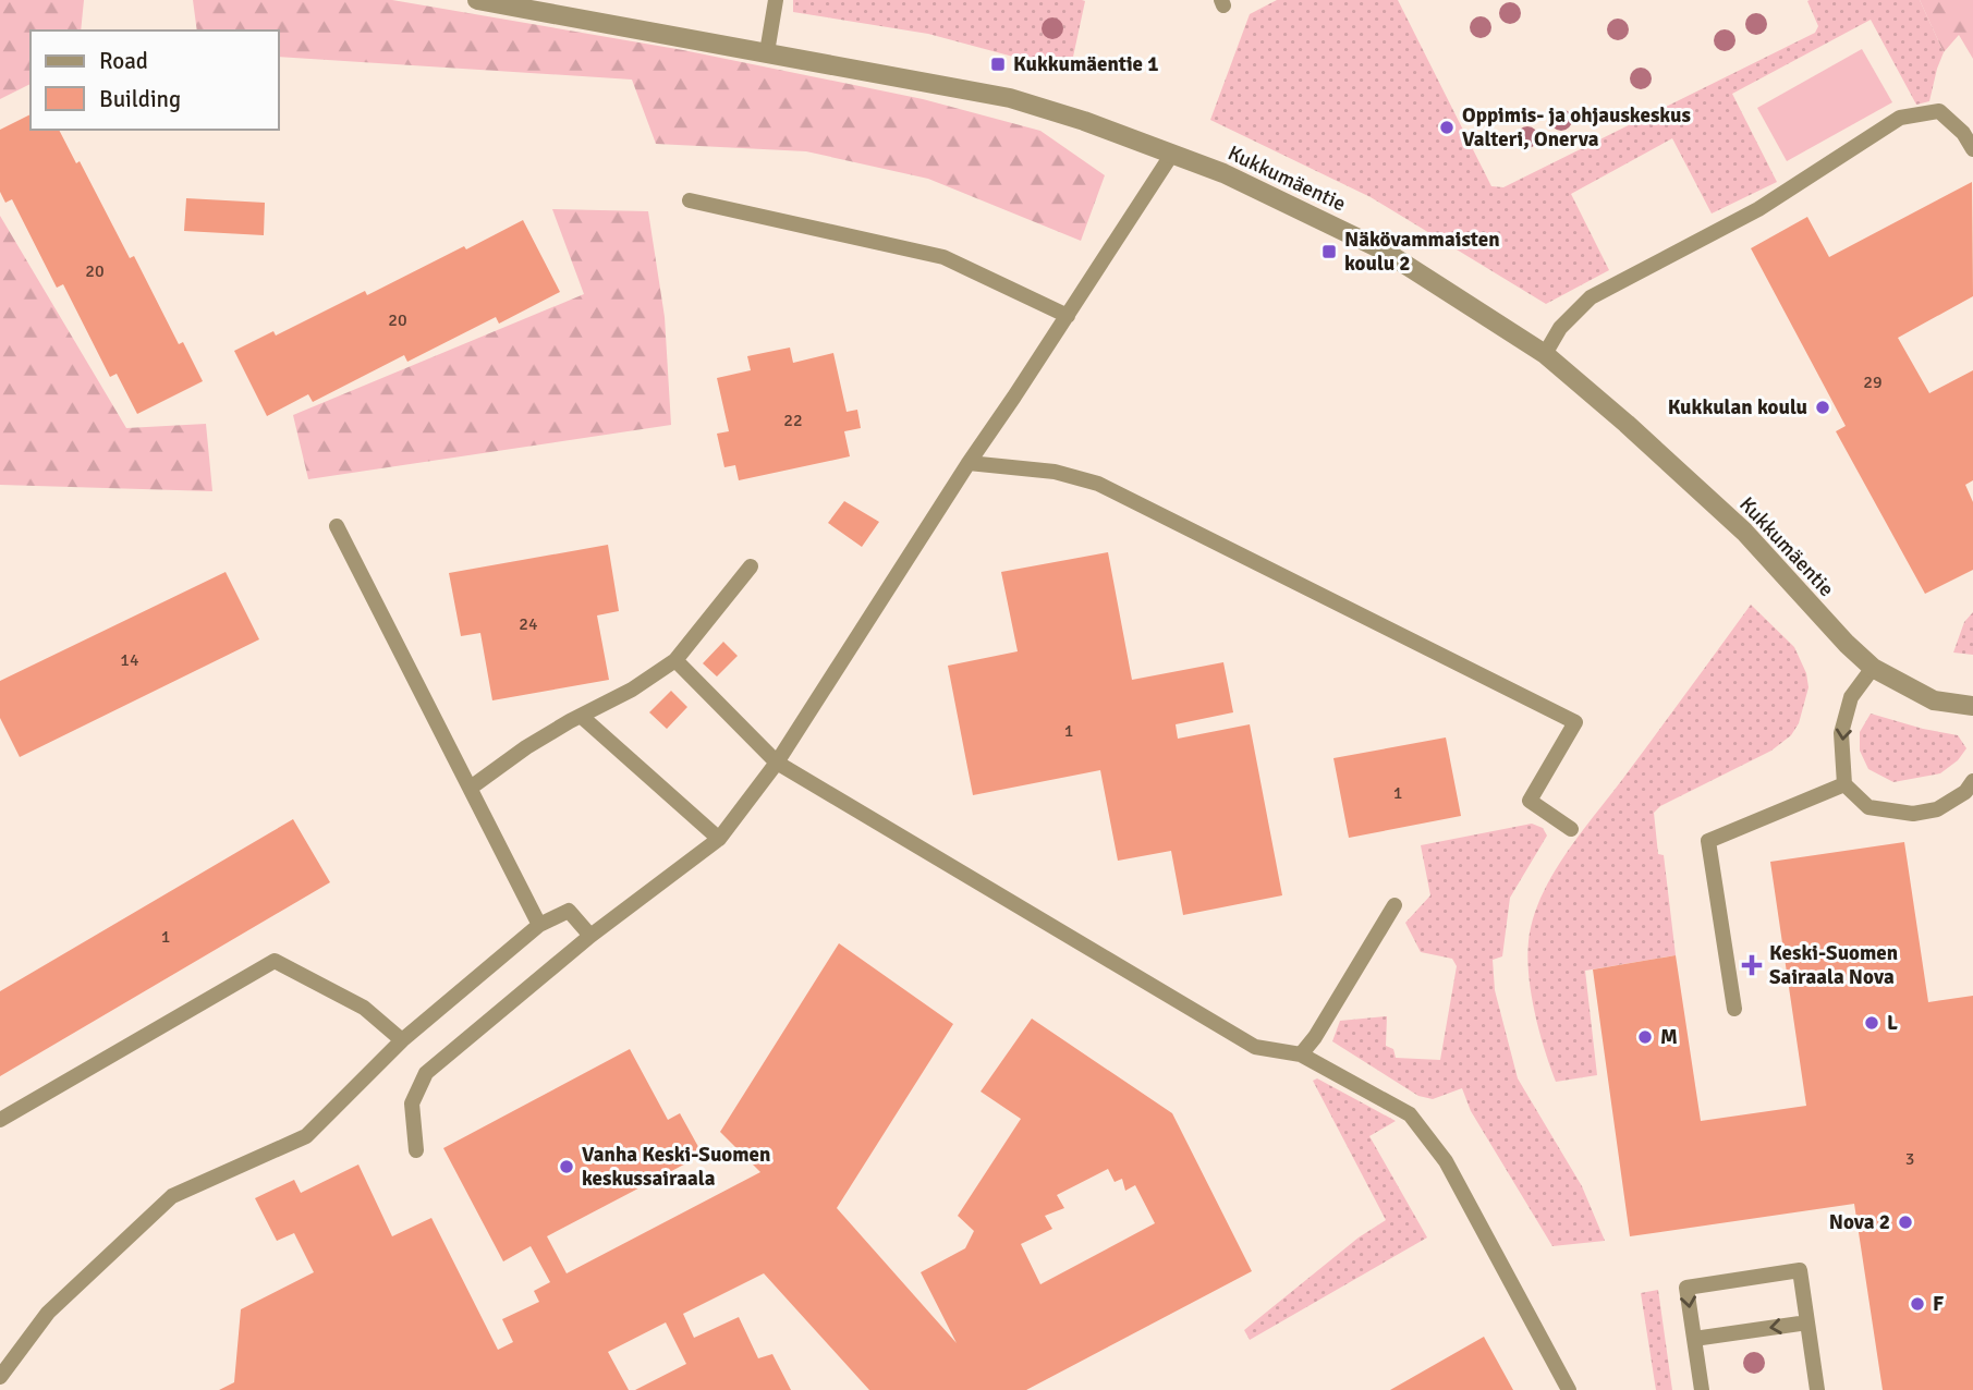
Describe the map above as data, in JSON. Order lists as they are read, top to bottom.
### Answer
{
  "streets": {
    "street": ["Kukkumäentie"]
  },
  "places": {
    "transit": ["Kukkumäentie 1", "Näkövammaisten koulu 2"],
    "other": [
      "Oppimis- ja ohjauskeskus Valteri, Onerva",
      "Kukkulan koulu",
      "L",
      "M",
      "Vanha Keski-Suomen keskussairaala",
      "Nova 2",
      "F"
    ],
    "health": ["Keski-Suomen Sairaala Nova"]
  },
  "house_numbers": [
    "20",
    "20",
    "29",
    "22",
    "24",
    "14",
    "1",
    "1",
    "1",
    "3"
  ],
  "legend": ["Road", "Building"]
}
